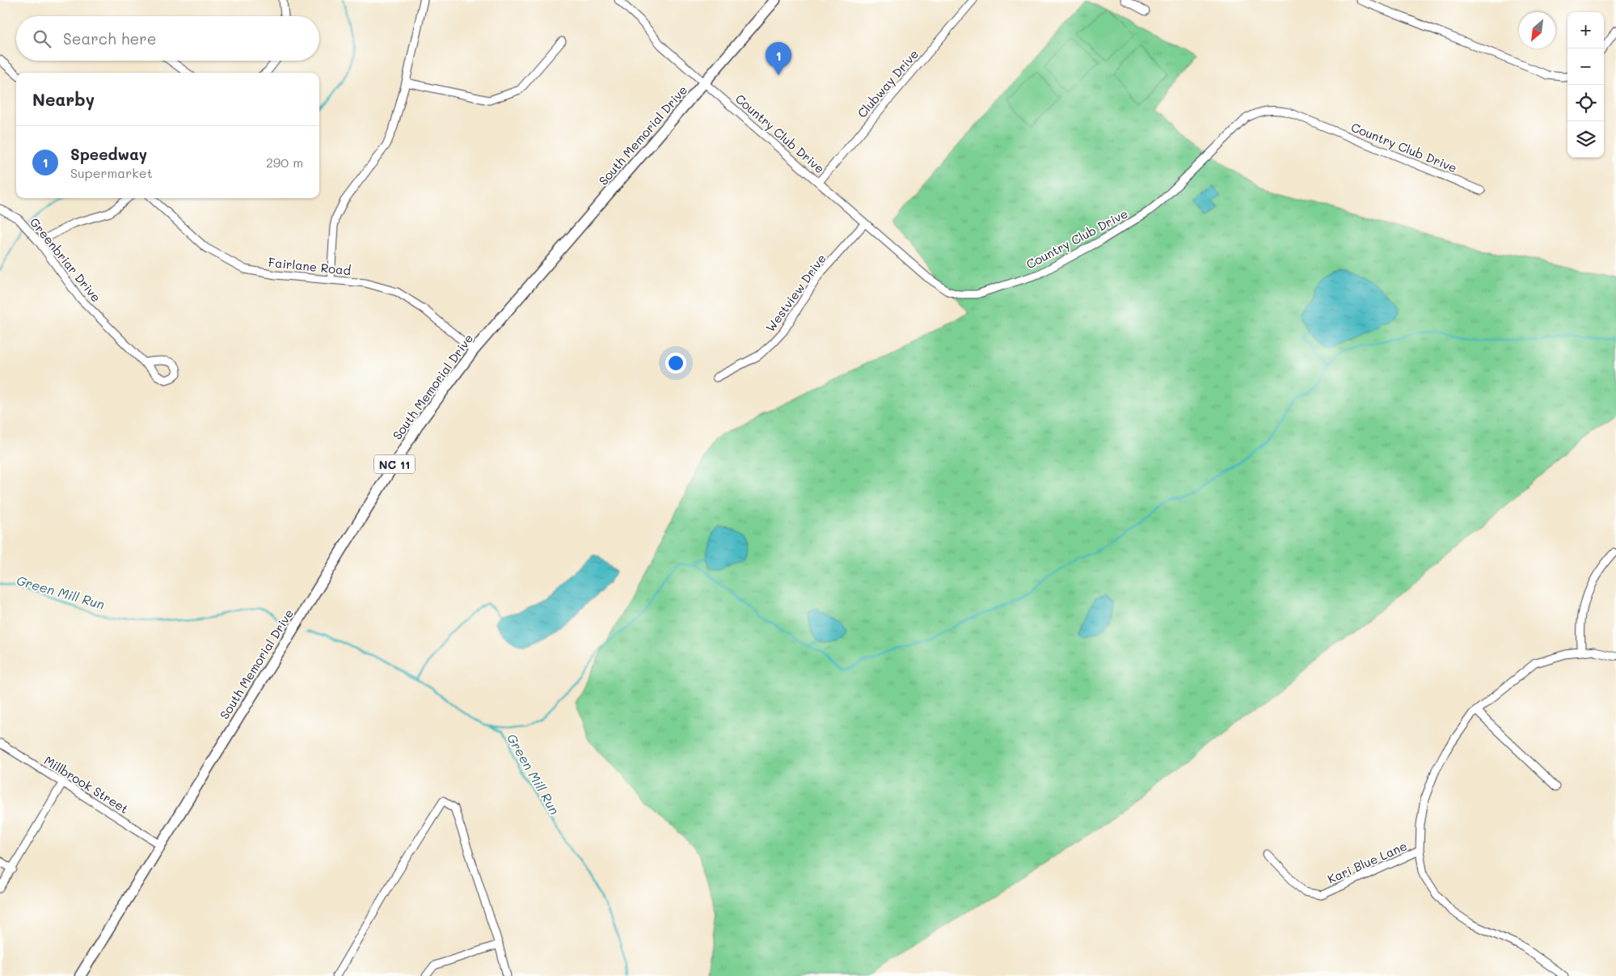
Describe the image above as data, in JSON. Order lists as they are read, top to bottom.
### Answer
{
  "streets": {
    "main road": ["South Memorial Drive", "NC 11"],
    "street": [
      "Clubway Drive",
      "Country Club Drive",
      "Greenbriar Drive",
      "Fairlane Road",
      "Westview Drive",
      "Millbrook Street",
      "Kari Blue Lane"
    ]
  },
  "crossings": [
    ["Clubway Drive", "Country Club Drive"],
    ["Country Club Drive", "South Memorial Drive"],
    ["Country Club Drive", "Westview Drive"],
    ["South Memorial Drive", "Fairlane Road"],
    ["South Memorial Drive", "Millbrook Street"]
  ],
  "water": ["Green Mill Run"],
  "north": "bottom left",
  "page": {
    "map_buttons": ["+", "−"],
    "search": "Search here",
    "pins": "1",
    "heading": "Nearby",
    "list": [
      {
        "mark": "1",
        "name": "Speedway",
        "note": "Supermarket",
        "value": "290 m"
      }
    ]
  }
}
